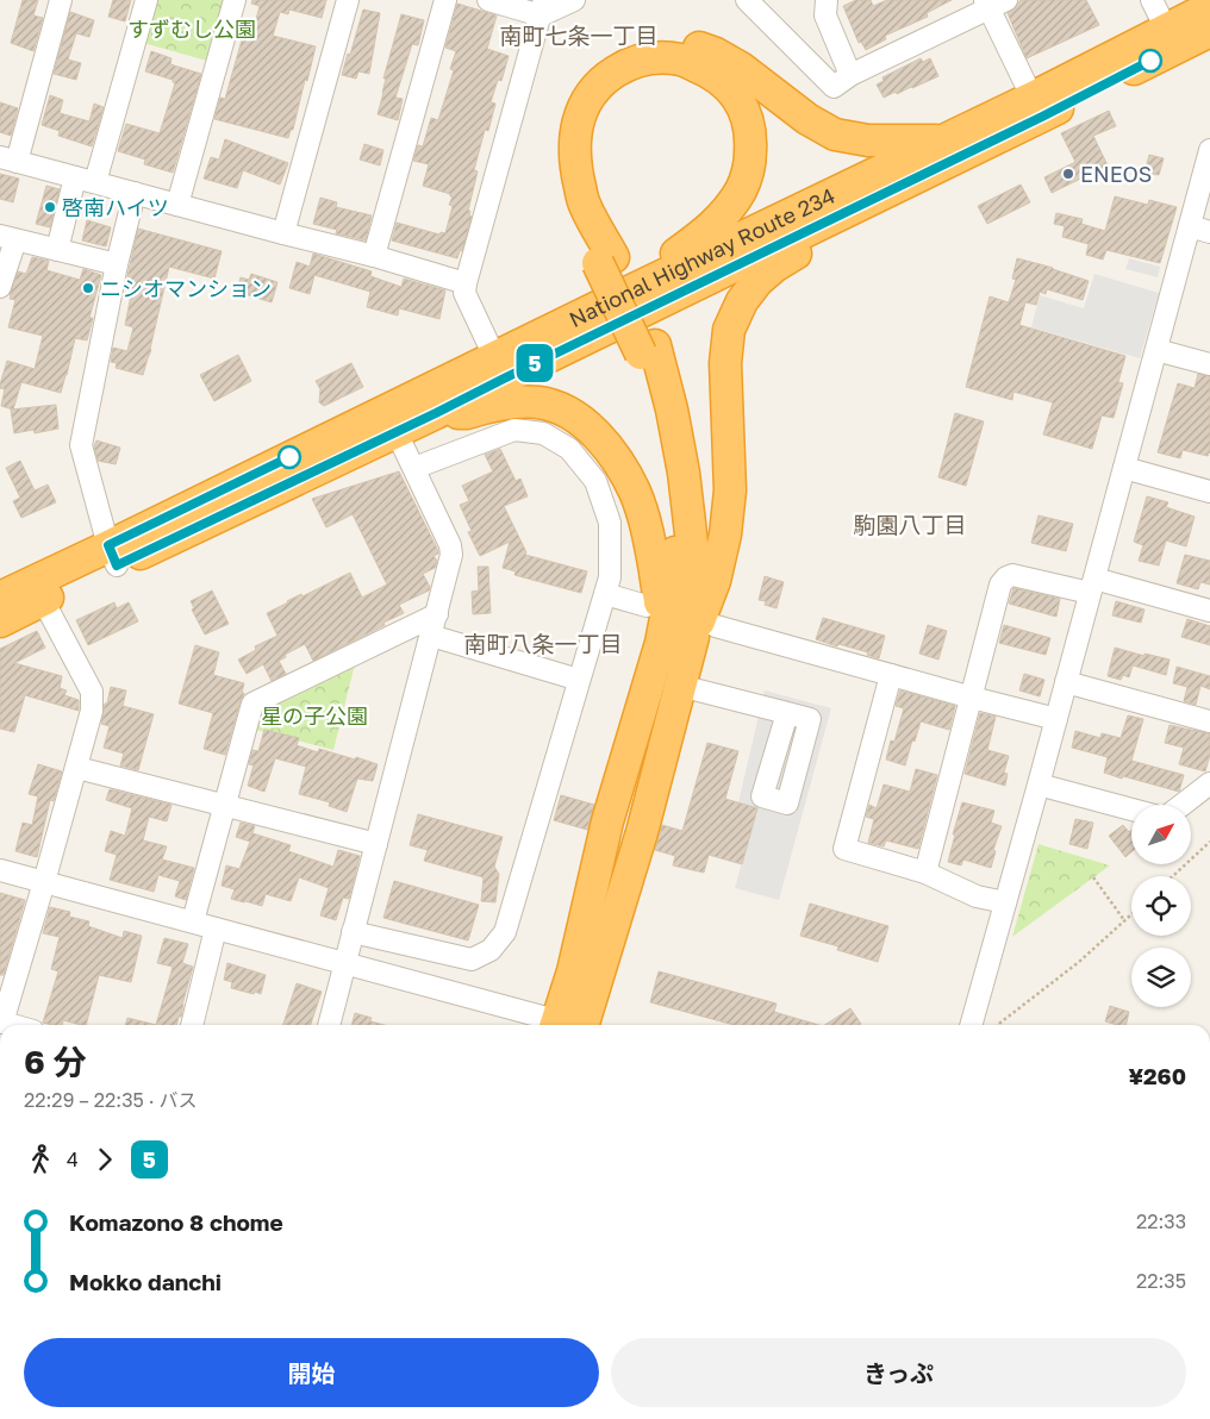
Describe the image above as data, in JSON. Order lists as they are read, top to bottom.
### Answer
{
  "streets": {
    "highway": ["National Highway Route 234"]
  },
  "districts": ["南町七条一丁目", "駒園八丁目", "南町八条一丁目"],
  "parks": ["すずむし公園", "星の子公園"],
  "places": ["ENEOS", "啓南ハイツ", "ニシオマンション"],
  "lines": ["bus line 5"],
  "north": "top right",
  "page": {
    "on_map": "5",
    "heading": ["6 分", "22:29 – 22:35 · バス", "¥260"],
    "legs": ["4", "5"],
    "list": [
      {
        "name": "Komazono 8 chome",
        "value": "22:33"
      },
      {
        "name": "Mokko danchi",
        "value": "22:35"
      }
    ],
    "buttons": ["開始", "きっぷ"]
  }
}
